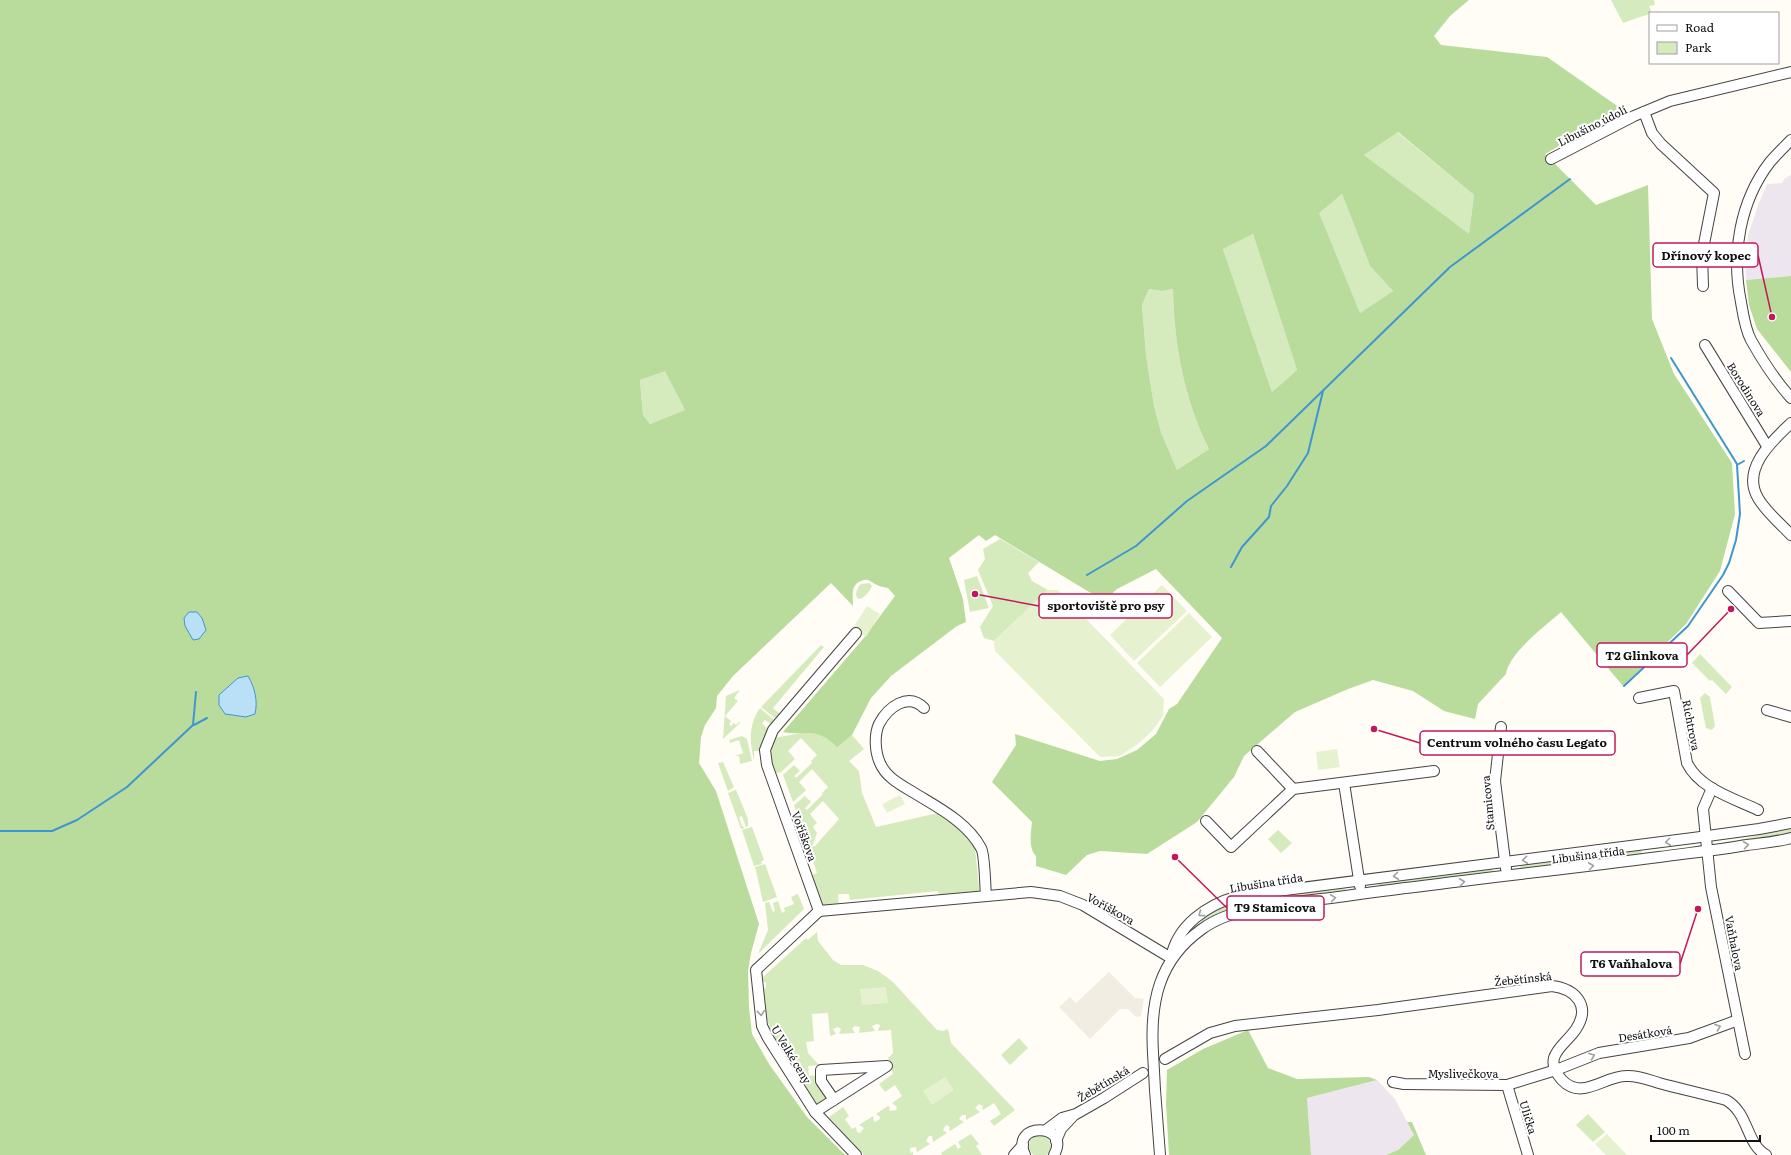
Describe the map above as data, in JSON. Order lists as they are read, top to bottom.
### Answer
{
  "streets": {
    "street": [
      "Libušino údolí",
      "Borodinova",
      "Richtrova",
      "Stamicova",
      "Voříškova",
      "Libušina třída",
      "Vaňhalova",
      "Žebětínská",
      "Desátková",
      "U Velké ceny",
      "Myslivečkova",
      "Ulička"
    ]
  },
  "crossings": [
    ["Stamicova", "Libušina třída"],
    ["Voříškova", "Libušina třída"],
    ["Voříškova", "U Velké ceny"],
    ["Libušina třída", "Vaňhalova"],
    ["Vaňhalova", "Desátková"],
    ["Žebětínská", "Desátková"],
    ["Žebětínská", "Myslivečkova"],
    ["Desátková", "Myslivečkova"],
    ["Myslivečkova", "Ulička"]
  ],
  "one_way": ["Desátková", "U Velké ceny"],
  "places": [
    "Dřínový kopec",
    "sportoviště pro psy",
    "T2 Glinkova",
    "Centrum volného času Legato",
    "T9 Stamicova",
    "T6 Vaňhalova"
  ],
  "legend": ["Road", "Park"],
  "scale_bar": "100 m"
}
